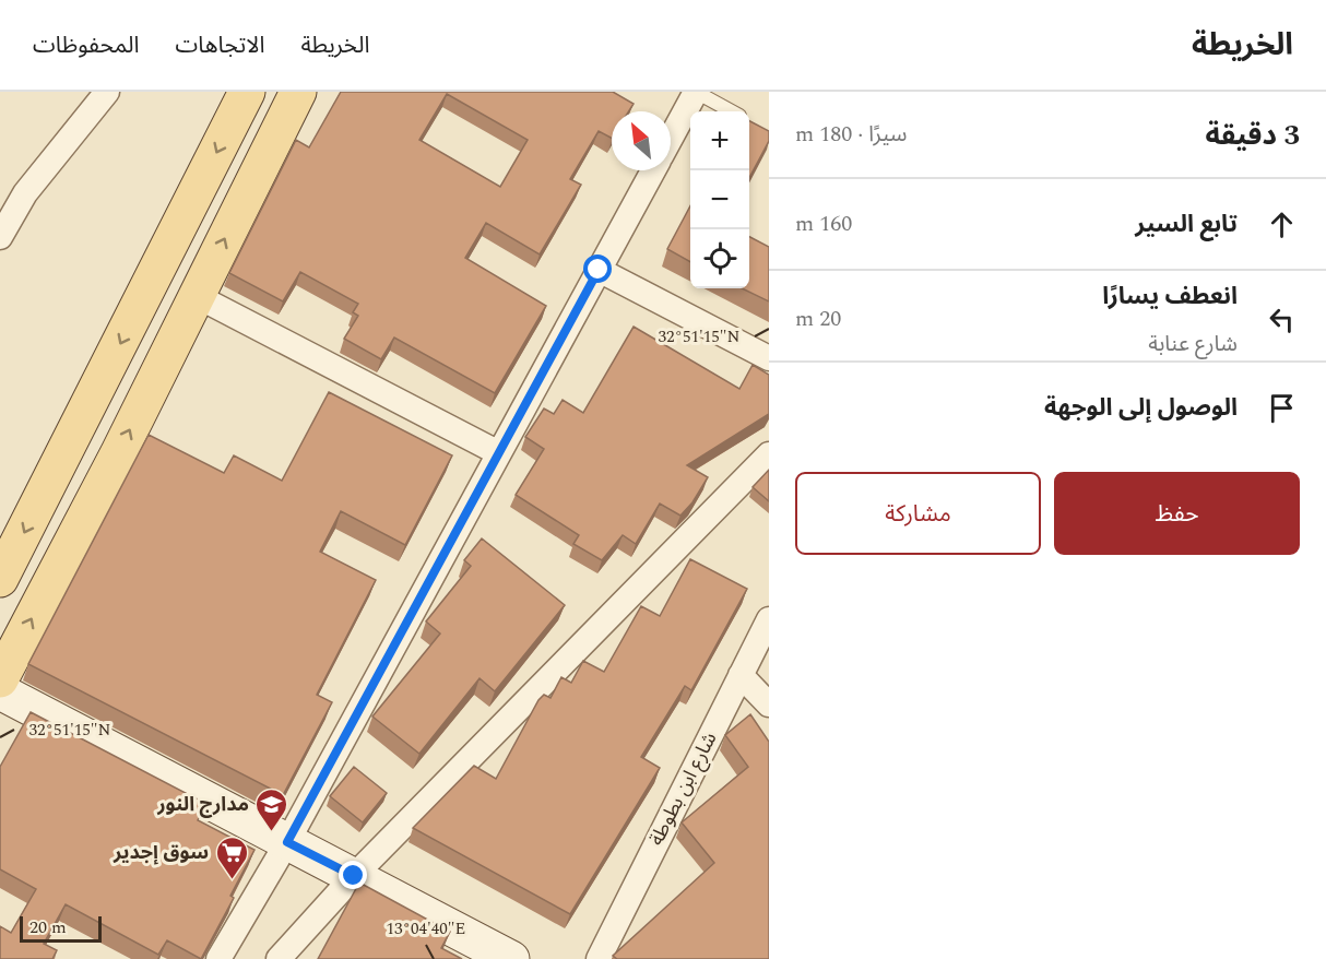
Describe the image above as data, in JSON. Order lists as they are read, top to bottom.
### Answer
{
  "streets": {
    "street": ["شارع ابن بطوطة"]
  },
  "places": {
    "school or university": ["مدارج النور"],
    "supermarket": ["سوق إجدير"]
  },
  "scale_bar": "20 m",
  "north": "top left",
  "page": {
    "header": "الخريطة",
    "nav": ["الخريطة", "الاتجاهات", "المحفوظات"],
    "heading": ["3 دقيقة", "سيرًا · 180 m"],
    "map_buttons": ["+", "−"],
    "list": [
      ["تابع السير", "160 m"],
      ["انعطف يسارًا", "شارع عنابة", "20 m"],
      "الوصول إلى الوجهة"
    ],
    "buttons": ["حفظ", "مشاركة"],
    "scale": "20 m"
  },
  "coordinates": ["32°51'15\"N", "13°04'40\"E"]
}
